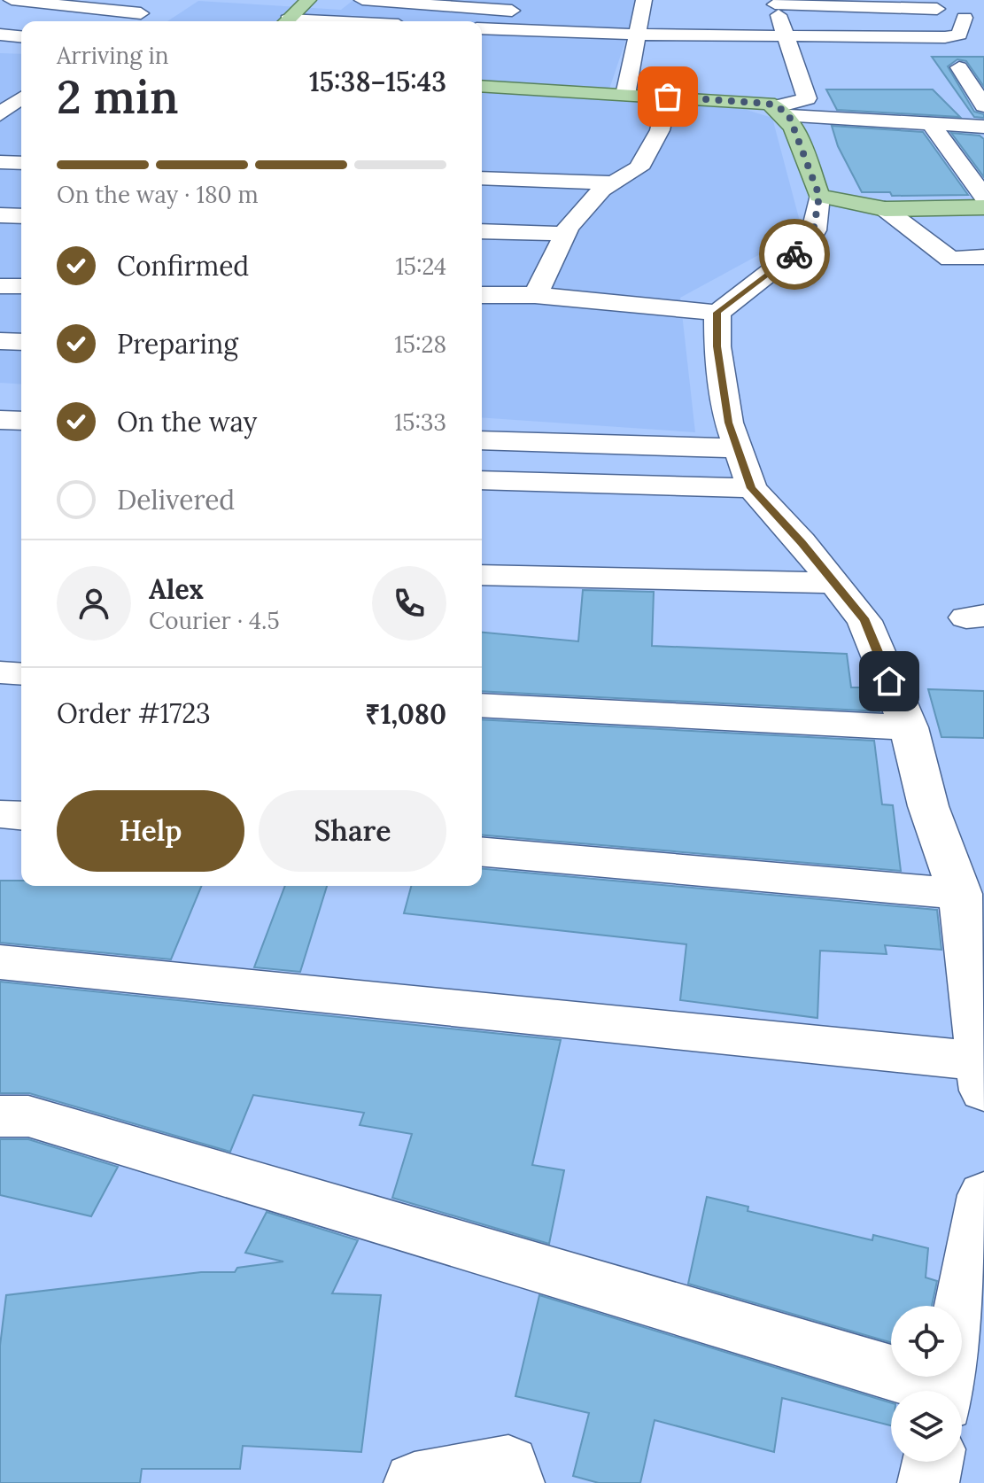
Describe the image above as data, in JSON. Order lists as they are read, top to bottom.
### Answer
{
  "page": {
    "heading": ["2 min", "Arriving in", "15:38–15:43"],
    "panel": [
      "Alex",
      "Courier · 4.5",
      "Order #1723",
      "₹1,080"
    ],
    "bar": "On the way · 180 m",
    "list": [
      ["Confirmed", "15:24"],
      ["Preparing", "15:28"],
      ["On the way", "15:33"],
      "Delivered"
    ],
    "buttons": ["Help", "Share"]
  }
}
